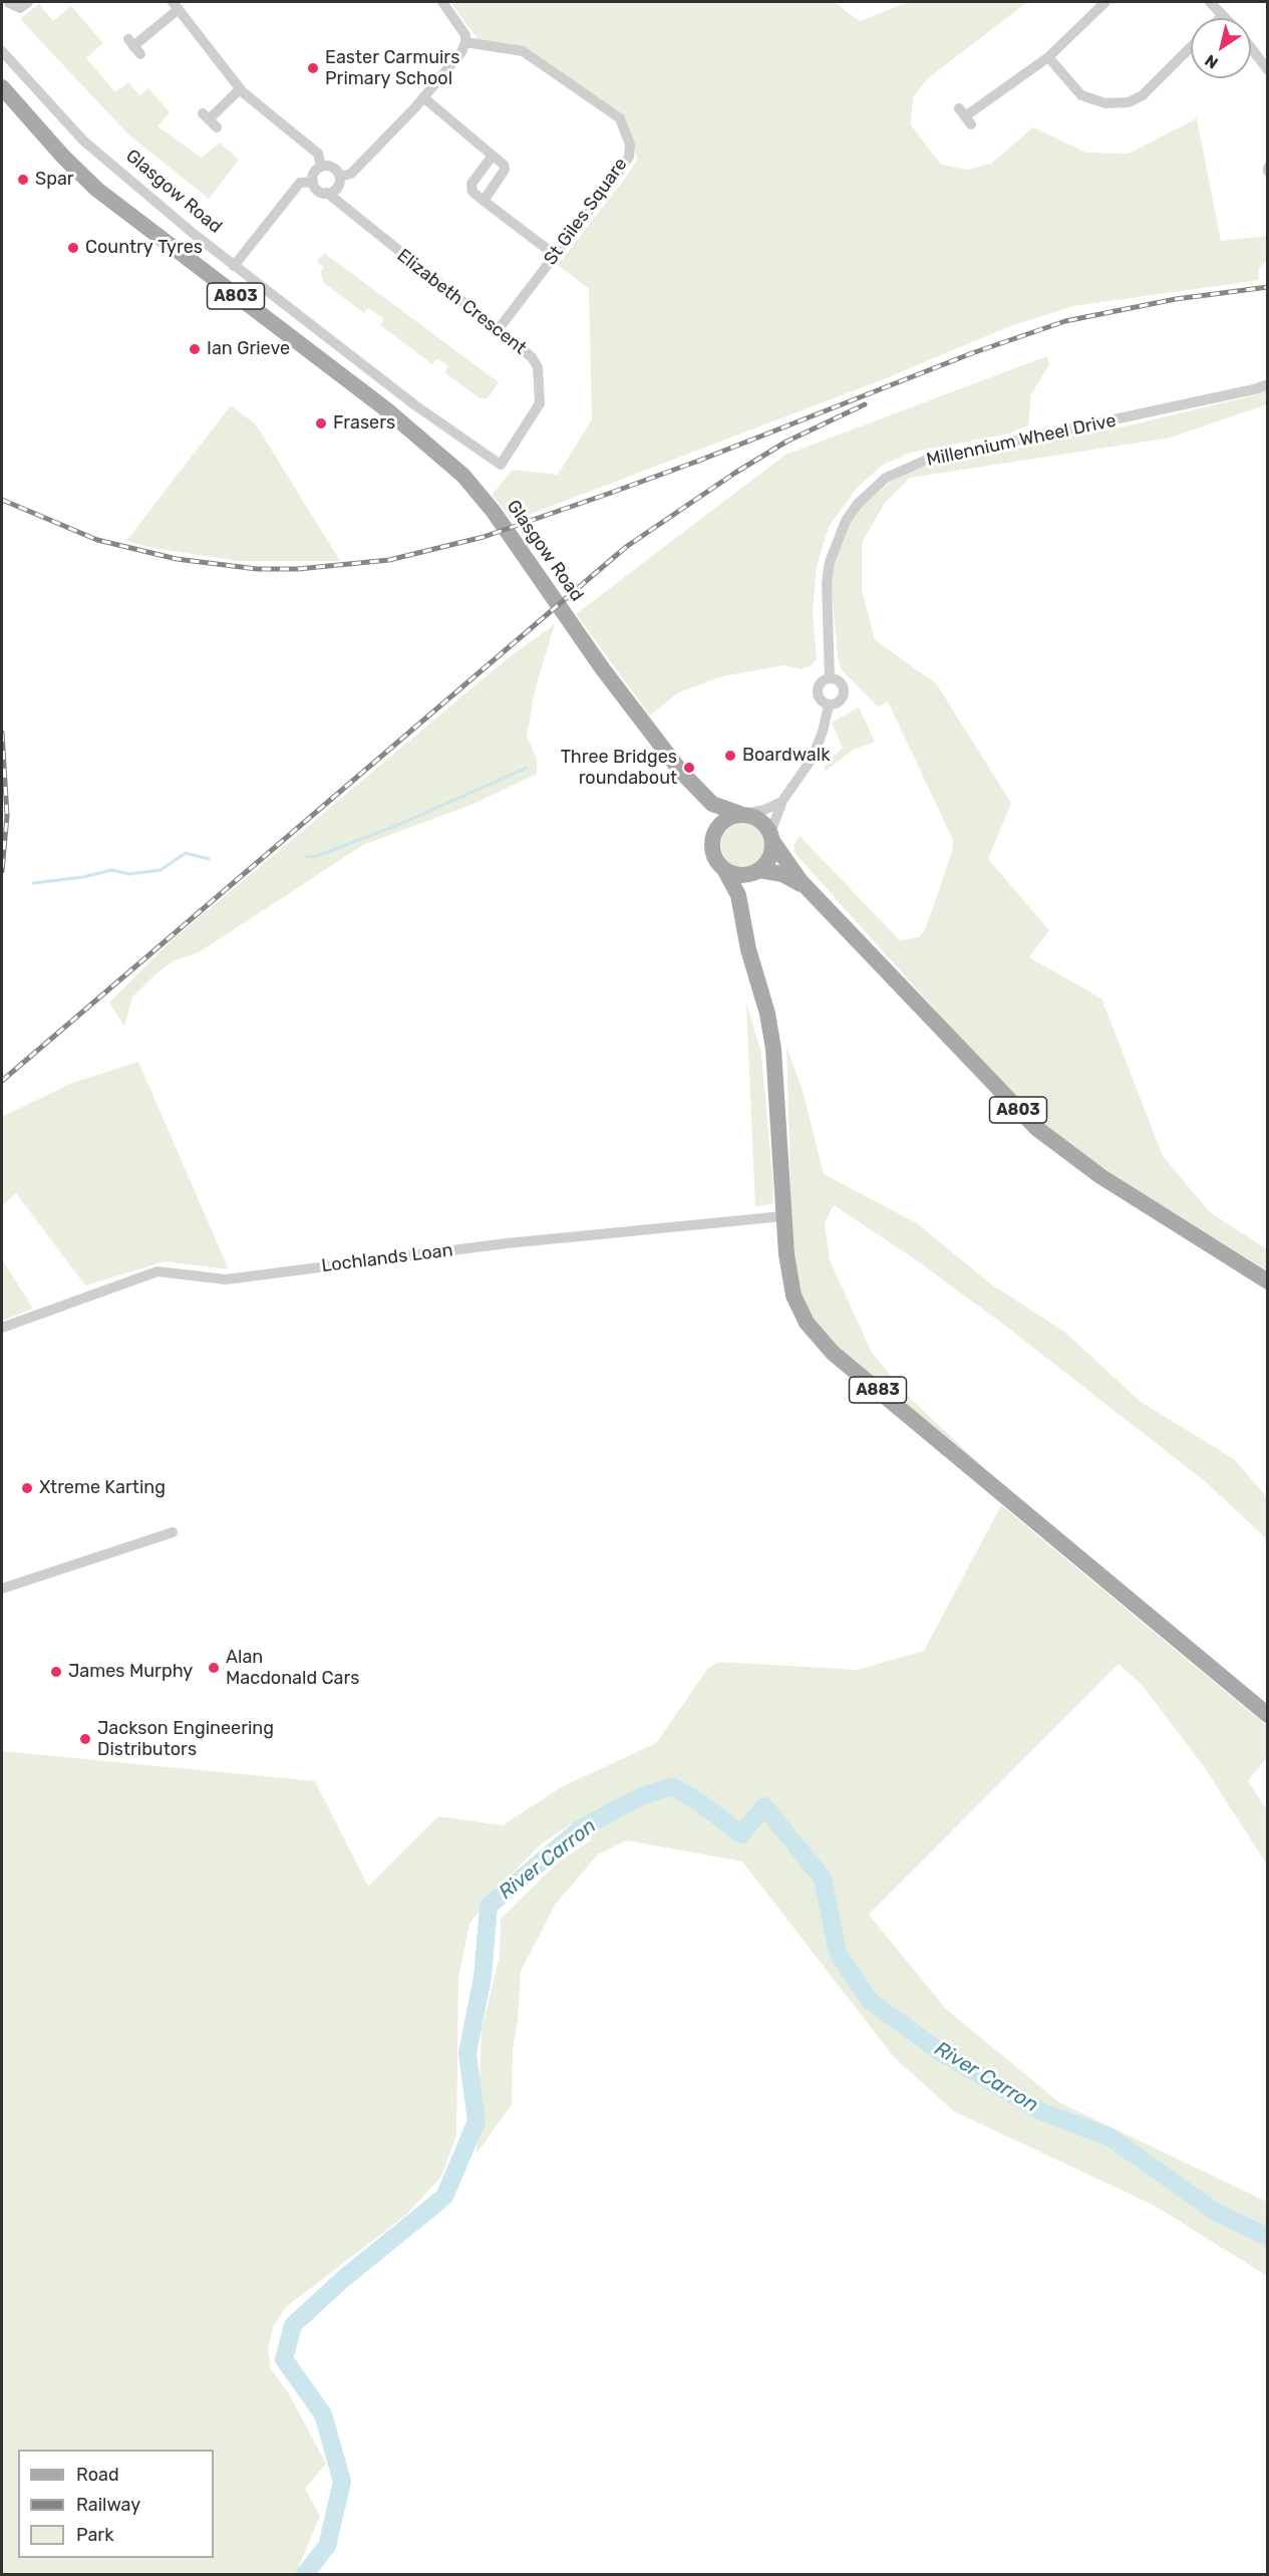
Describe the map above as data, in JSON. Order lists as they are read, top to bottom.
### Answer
{
  "streets": {
    "main road": ["Glasgow Road", "A803", "A883"],
    "street": [
      "St Giles Square",
      "Elizabeth Crescent",
      "Millennium Wheel Drive",
      "Lochlands Loan"
    ]
  },
  "crossings": [
    ["Glasgow Road", "A803"],
    ["Glasgow Road", "Elizabeth Crescent"],
    ["St Giles Square", "Elizabeth Crescent"],
    ["Lochlands Loan", "A883"]
  ],
  "water": ["River Carron"],
  "places": [
    "Easter Carmuirs Primary School",
    "Spar",
    "Country Tyres",
    "Ian Grieve",
    "Frasers",
    "Boardwalk",
    "Three Bridges roundabout",
    "Xtreme Karting",
    "Alan Macdonald Cars",
    "James Murphy",
    "Jackson Engineering Distributors"
  ],
  "legend": ["Road", "Railway", "Park"],
  "north": "bottom left"
}
